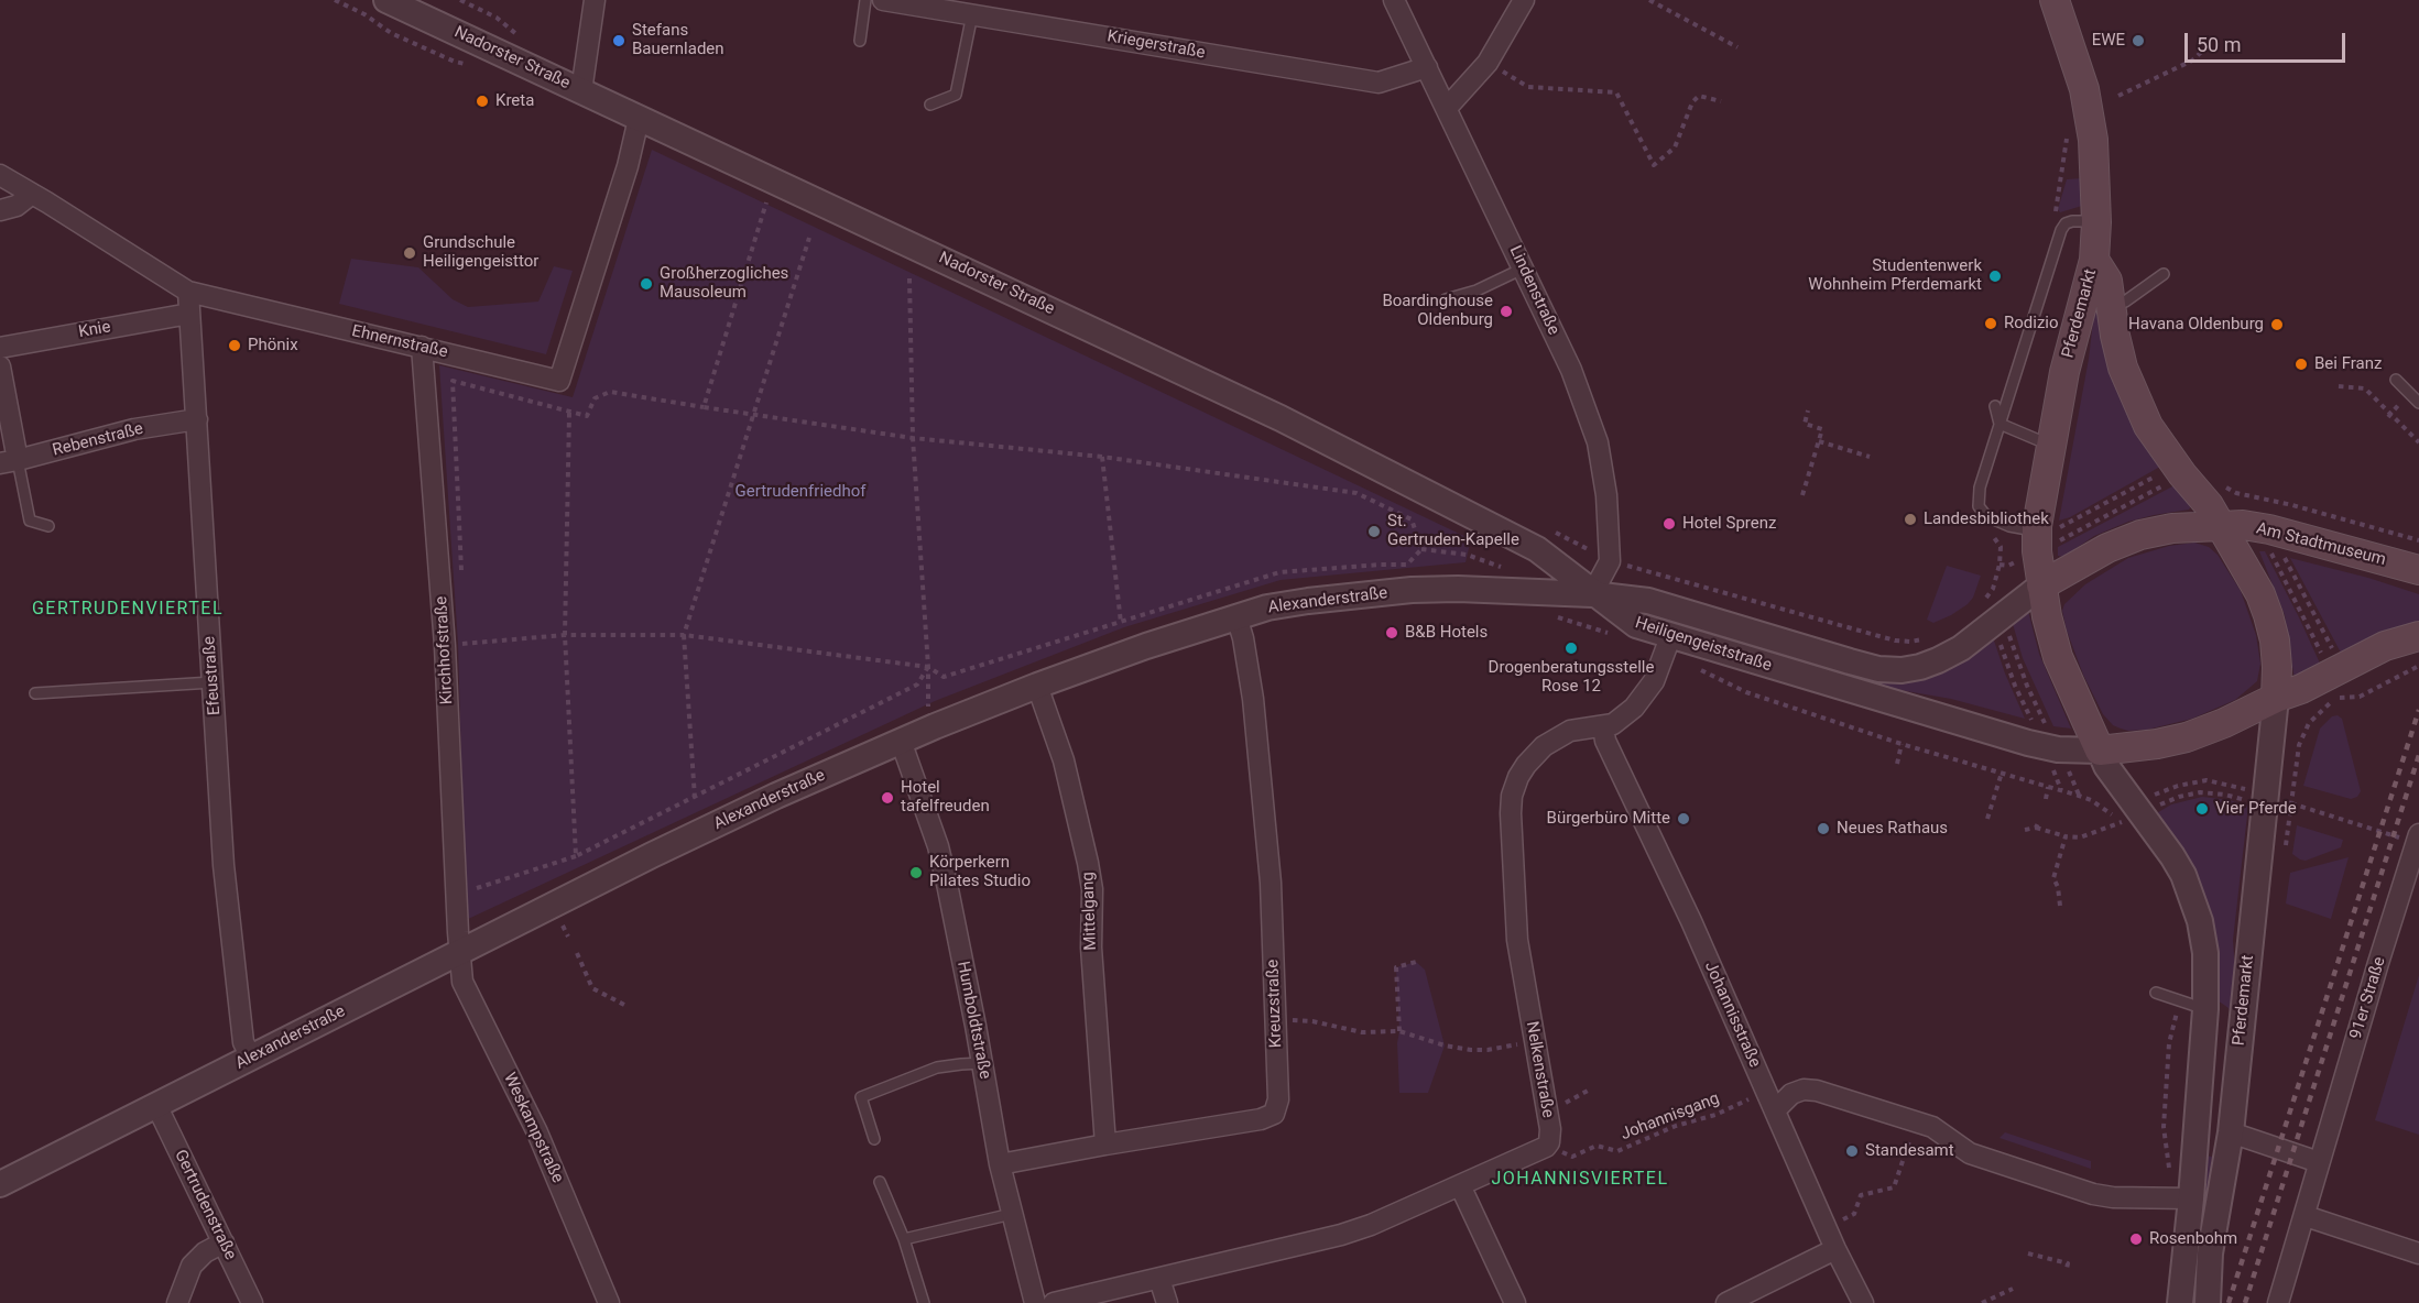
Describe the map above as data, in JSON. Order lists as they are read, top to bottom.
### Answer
{
  "streets": {
    "main road": ["Pferdemarkt", "Am Stadtmuseum"],
    "street": [
      "Kriegerstraße",
      "Nadorster Straße",
      "Lindenstraße",
      "Knie",
      "Ehnernstraße",
      "Rebenstraße",
      "Alexanderstraße",
      "Heiligengeiststraße",
      "Kirchhofstraße",
      "Efeustraße",
      "Mittelgang",
      "91er Straße",
      "Kreuzstraße",
      "Johannisstraße",
      "Humboldtstraße",
      "Nelkenstraße",
      "Weskampstraße",
      "Gertrudenstraße"
    ],
    "path": ["Johannisgang"]
  },
  "crossings": [
    ["Kriegerstraße", "Lindenstraße"],
    ["Nadorster Straße", "Ehnernstraße"],
    ["Nadorster Straße", "Alexanderstraße"],
    ["Nadorster Straße", "Heiligengeiststraße"],
    ["Pferdemarkt", "Am Stadtmuseum"],
    ["Pferdemarkt", "Heiligengeiststraße"],
    ["Knie", "Efeustraße"],
    ["Ehnernstraße", "Kirchhofstraße"],
    ["Ehnernstraße", "Efeustraße"],
    ["Rebenstraße", "Efeustraße"],
    ["Am Stadtmuseum", "Heiligengeiststraße"],
    ["Alexanderstraße", "Heiligengeiststraße"],
    ["Alexanderstraße", "Kirchhofstraße"],
    ["Alexanderstraße", "Efeustraße"],
    ["Alexanderstraße", "Mittelgang"],
    ["Alexanderstraße", "Kreuzstraße"],
    ["Alexanderstraße", "Humboldtstraße"],
    ["Alexanderstraße", "Weskampstraße"],
    ["Alexanderstraße", "Gertrudenstraße"],
    ["Heiligengeiststraße", "Nelkenstraße"],
    ["Kirchhofstraße", "Weskampstraße"],
    ["Mittelgang", "Kreuzstraße"],
    ["Kreuzstraße", "Humboldtstraße"],
    ["Johannisstraße", "Nelkenstraße"],
    ["Johannisstraße", "Johannisgang"],
    ["Nelkenstraße", "Johannisgang"]
  ],
  "districts": ["GERTRUDENVIERTEL", "JOHANNISVIERTEL"],
  "parks": ["Gertrudenfriedhof"],
  "places": [
    "Stefans Bauernladen",
    "EWE",
    "Kreta",
    "Grundschule Heiligengeisttor",
    "Studentenwerk Wohnheim Pferdemarkt",
    "Großherzogliches Mausoleum",
    "Boardinghouse Oldenburg",
    "Rodizio",
    "Havana Oldenburg",
    "Phönix",
    "Bei Franz",
    "Landesbibliothek",
    "Hotel Sprenz",
    "St. Gertruden-Kapelle",
    "B&B Hotels",
    "Drogenberatungsstelle Rose 12",
    "Hotel tafelfreuden",
    "Vier Pferde",
    "Bürgerbüro Mitte",
    "Neues Rathaus",
    "Körperkern Pilates Studio",
    "Standesamt",
    "Rosenbohm"
  ],
  "scale_bar": "50 m"
}
